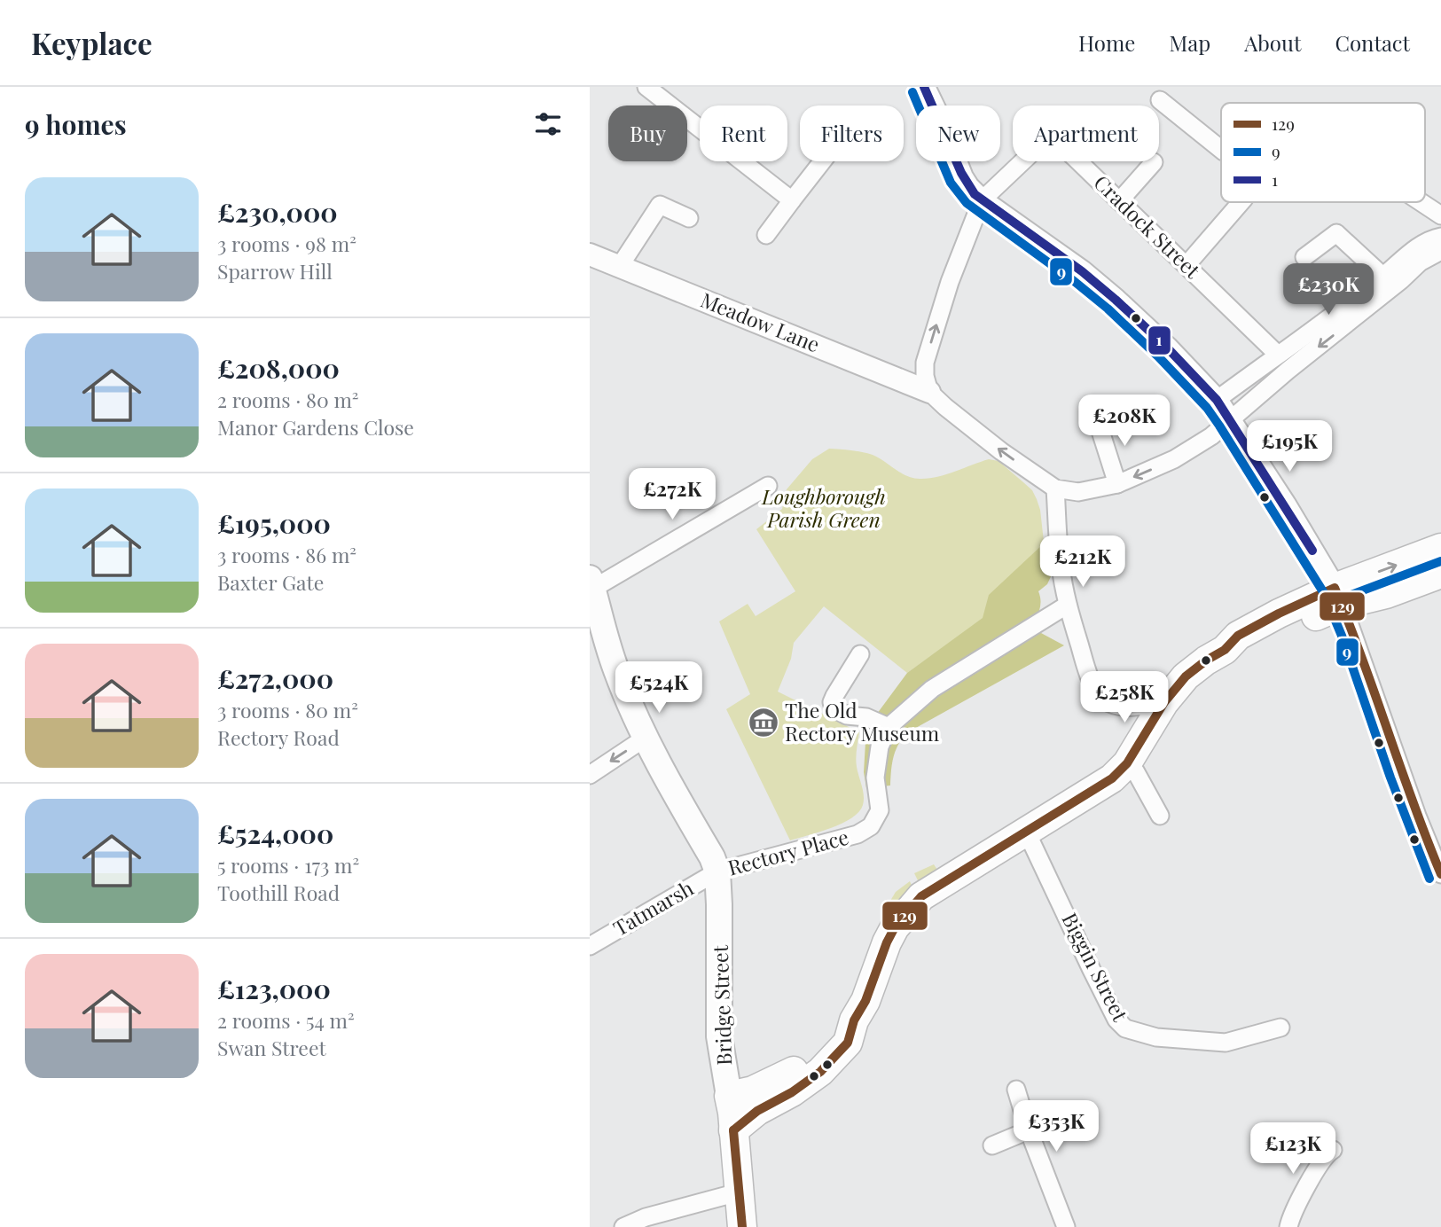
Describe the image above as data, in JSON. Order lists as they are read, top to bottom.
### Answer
{
  "streets": {
    "highway": ["Bridge Street"],
    "street": [
      "Cradock Street",
      "Meadow Lane",
      "Rectory Place",
      "Tatmarsh",
      "Biggin Street"
    ]
  },
  "crossings": [
    ["Rectory Place", "Tatmarsh"],
    ["Rectory Place", "Bridge Street"],
    ["Tatmarsh", "Bridge Street"]
  ],
  "parks": ["Loughborough Parish Green"],
  "places": {
    "museum": ["The Old Rectory Museum"]
  },
  "lines": ["transit line 1", "transit line 9", "transit line 129"],
  "legend": ["129", "9", "1"],
  "page": {
    "header": "Keyplace",
    "nav": [
      "Home",
      "Map",
      "About",
      "Contact"
    ],
    "heading": "9 homes",
    "chip": [
      "Buy",
      "Rent",
      "Filters",
      "New",
      "Apartment"
    ],
    "list": [
      {
        "name": "£230,000",
        "note": "3 rooms · 98 m² · Sparrow Hill"
      },
      {
        "name": "£208,000",
        "note": "2 rooms · 80 m² · Manor Gardens Close"
      },
      {
        "name": "£195,000",
        "note": "3 rooms · 86 m² · Baxter Gate"
      },
      {
        "name": "£272,000",
        "note": "3 rooms · 80 m² · Rectory Road"
      },
      {
        "name": "£524,000",
        "note": "5 rooms · 173 m² · Toothill Road"
      },
      {
        "name": "£123,000",
        "note": "2 rooms · 54 m² · Swan Street"
      }
    ],
    "price": [
      "£230K",
      "£208K",
      "£195K",
      "£272K",
      "£212K",
      "£524K",
      "£258K",
      "£353K",
      "£123K"
    ]
  }
}
